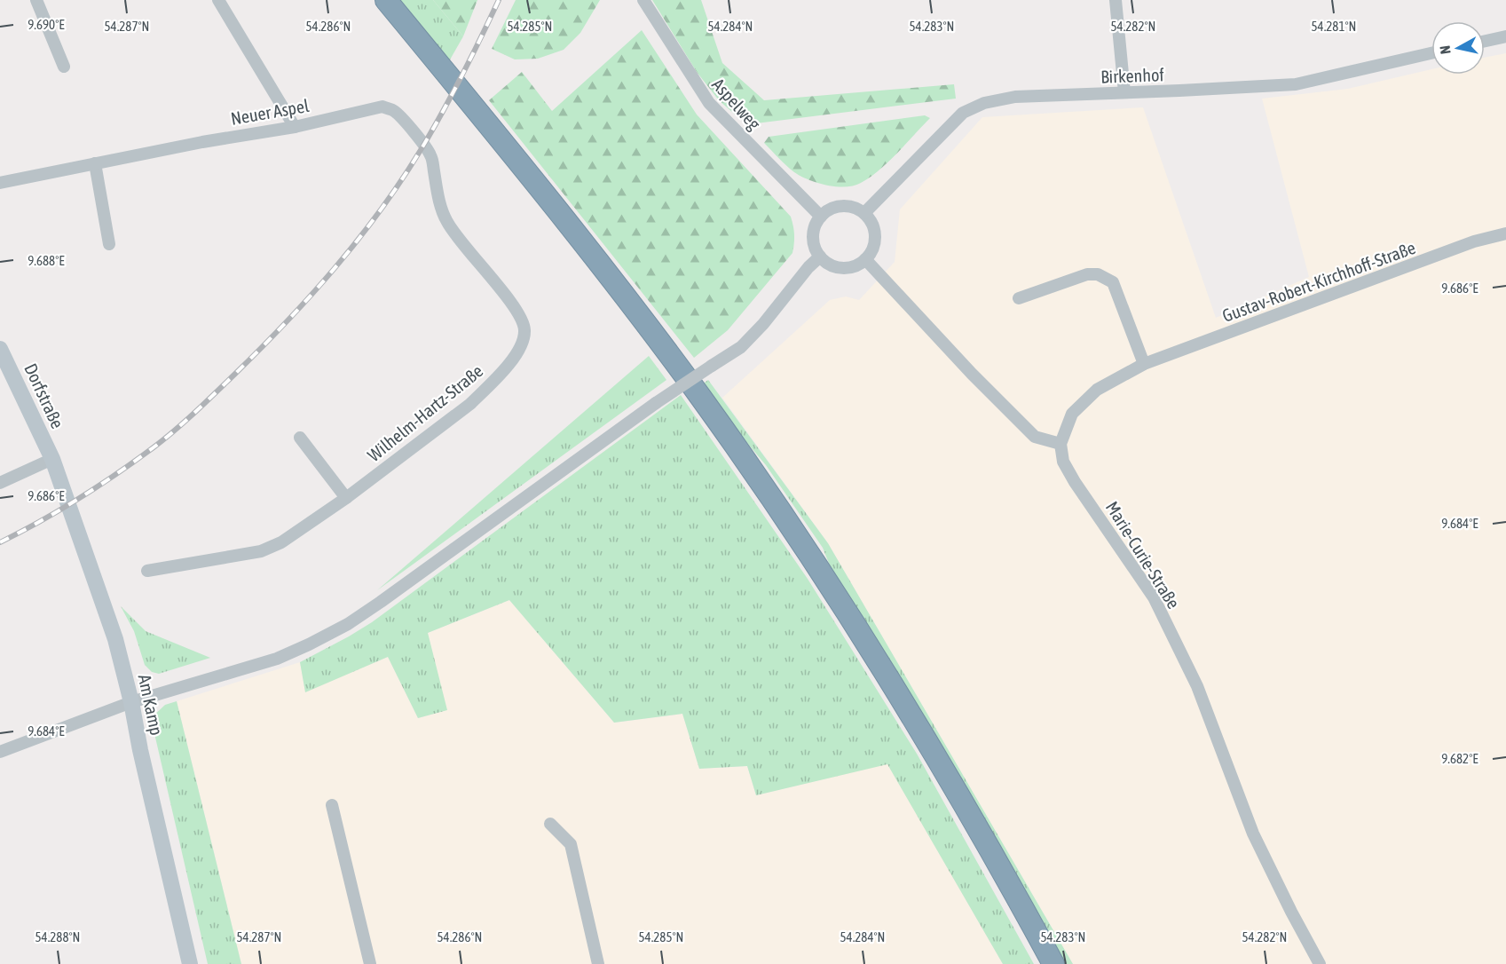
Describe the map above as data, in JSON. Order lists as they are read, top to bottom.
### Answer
{
  "streets": {
    "main road": ["Dorfstraße", "Am Kamp"],
    "street": [
      "Birkenhof",
      "Aspelweg",
      "Neuer Aspel",
      "Gustav-Robert-Kirchhoff-Straße",
      "Wilhelm-Hartz-Straße",
      "Marie-Curie-Straße"
    ]
  },
  "crossings": [
    ["Birkenhof", "Aspelweg"],
    ["Neuer Aspel", "Wilhelm-Hartz-Straße"],
    ["Gustav-Robert-Kirchhoff-Straße", "Marie-Curie-Straße"],
    ["Dorfstraße", "Am Kamp"]
  ],
  "north": "left",
  "coordinates": [
    "9.690°E",
    "54.287°N",
    "54.286°N",
    "54.285°N",
    "54.284°N",
    "54.283°N",
    "54.282°N",
    "54.281°N",
    "9.688°E",
    "9.686°E",
    "9.684°E",
    "9.682°E",
    "54.288°N"
  ]
}
